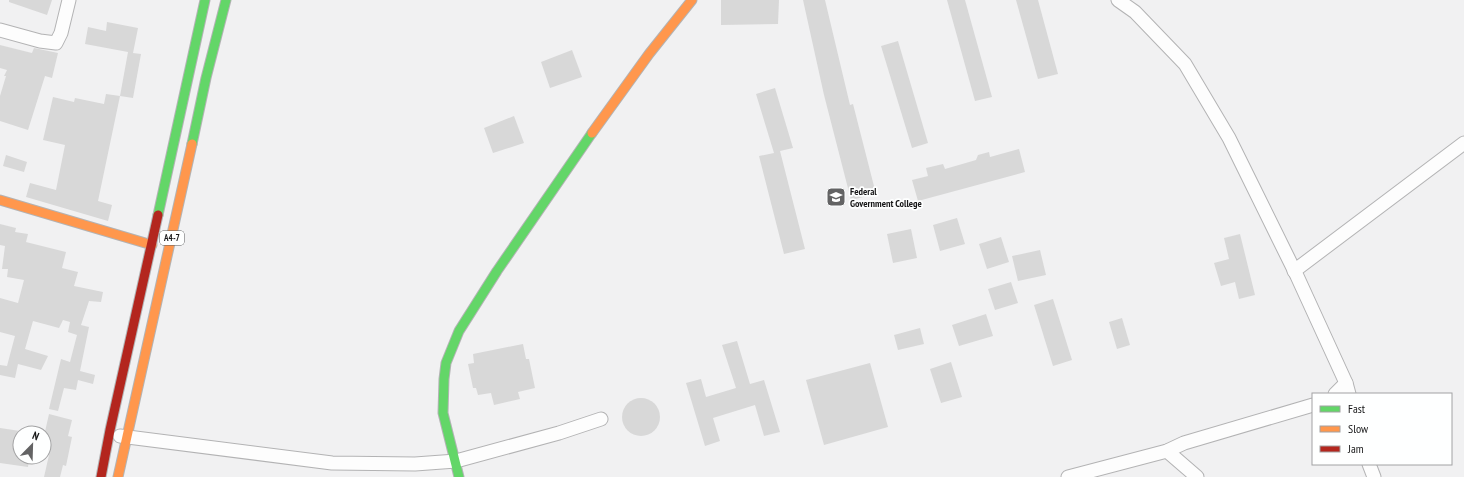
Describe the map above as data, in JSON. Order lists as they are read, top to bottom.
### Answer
{
  "streets": {
    "main road": ["A4-7"]
  },
  "places": {
    "school or university": ["Federal Government College"]
  },
  "legend": ["Fast", "Slow", "Jam"],
  "north": "top right"
}
